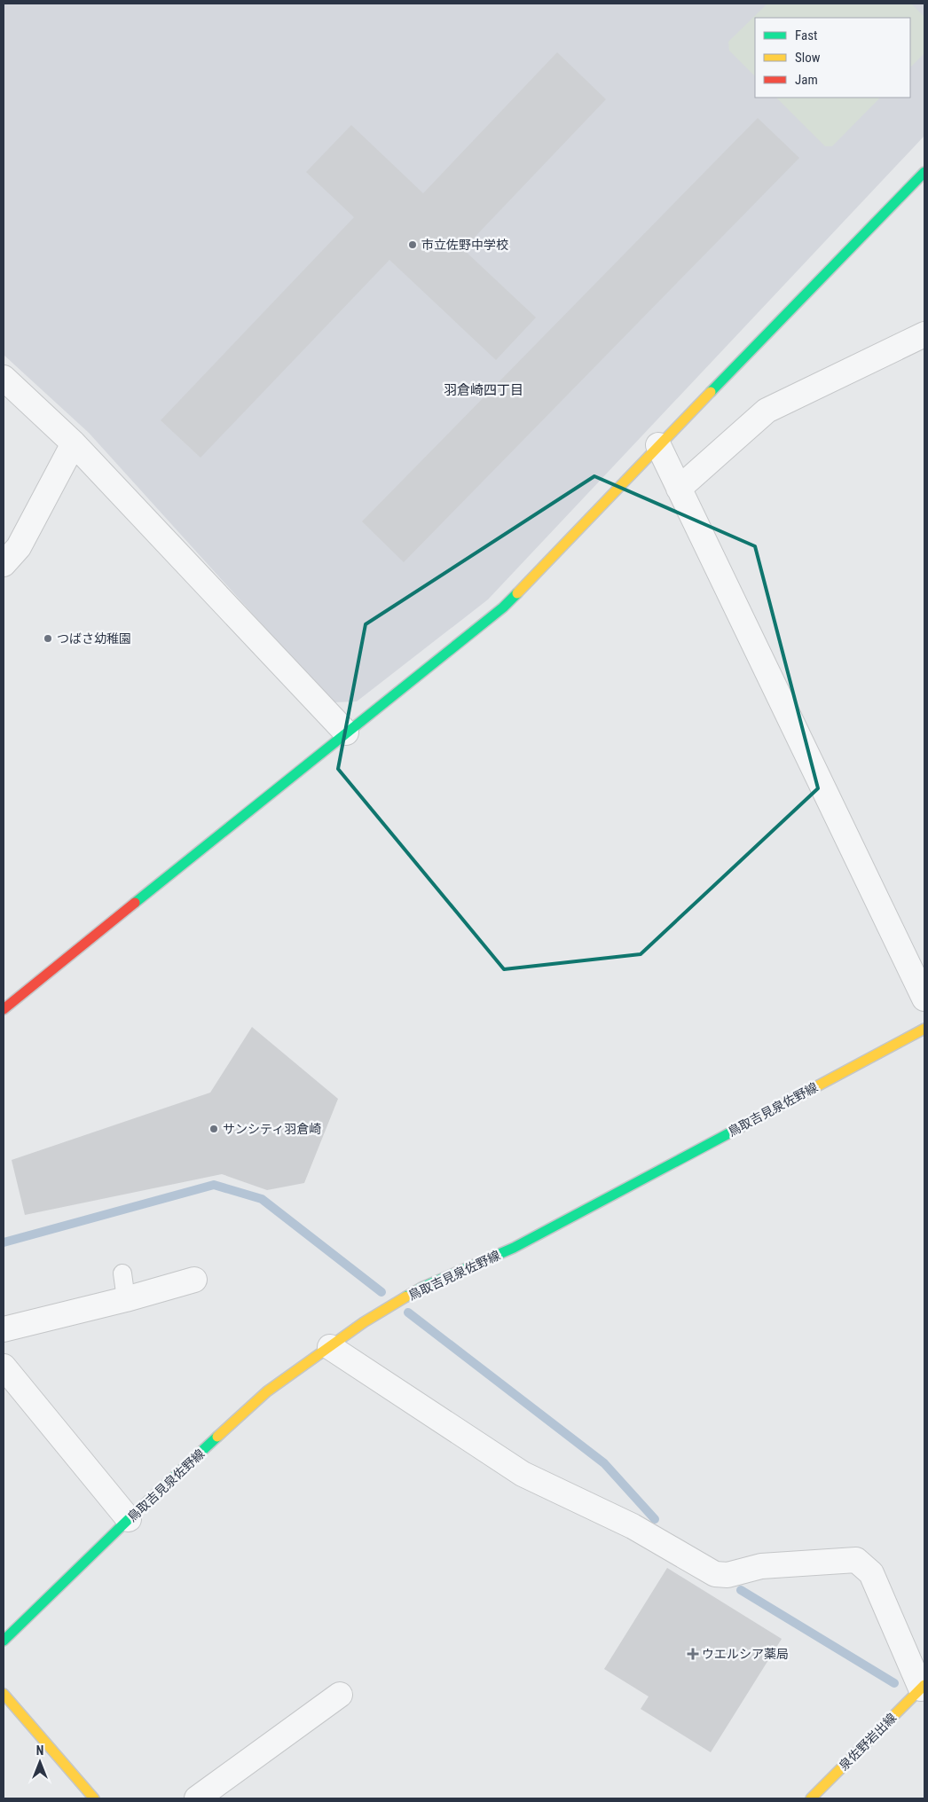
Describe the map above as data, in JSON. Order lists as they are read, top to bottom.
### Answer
{
  "streets": {
    "main road": ["鳥取吉見泉佐野線", "泉佐野岩出線"]
  },
  "districts": ["羽倉崎四丁目"],
  "places": {
    "other": ["市立佐野中学校", "つばさ幼稚園", "サンシティ羽倉崎"],
    "health": ["ウエルシア薬局"]
  },
  "legend": ["Fast", "Slow", "Jam"],
  "north": "top"
}
